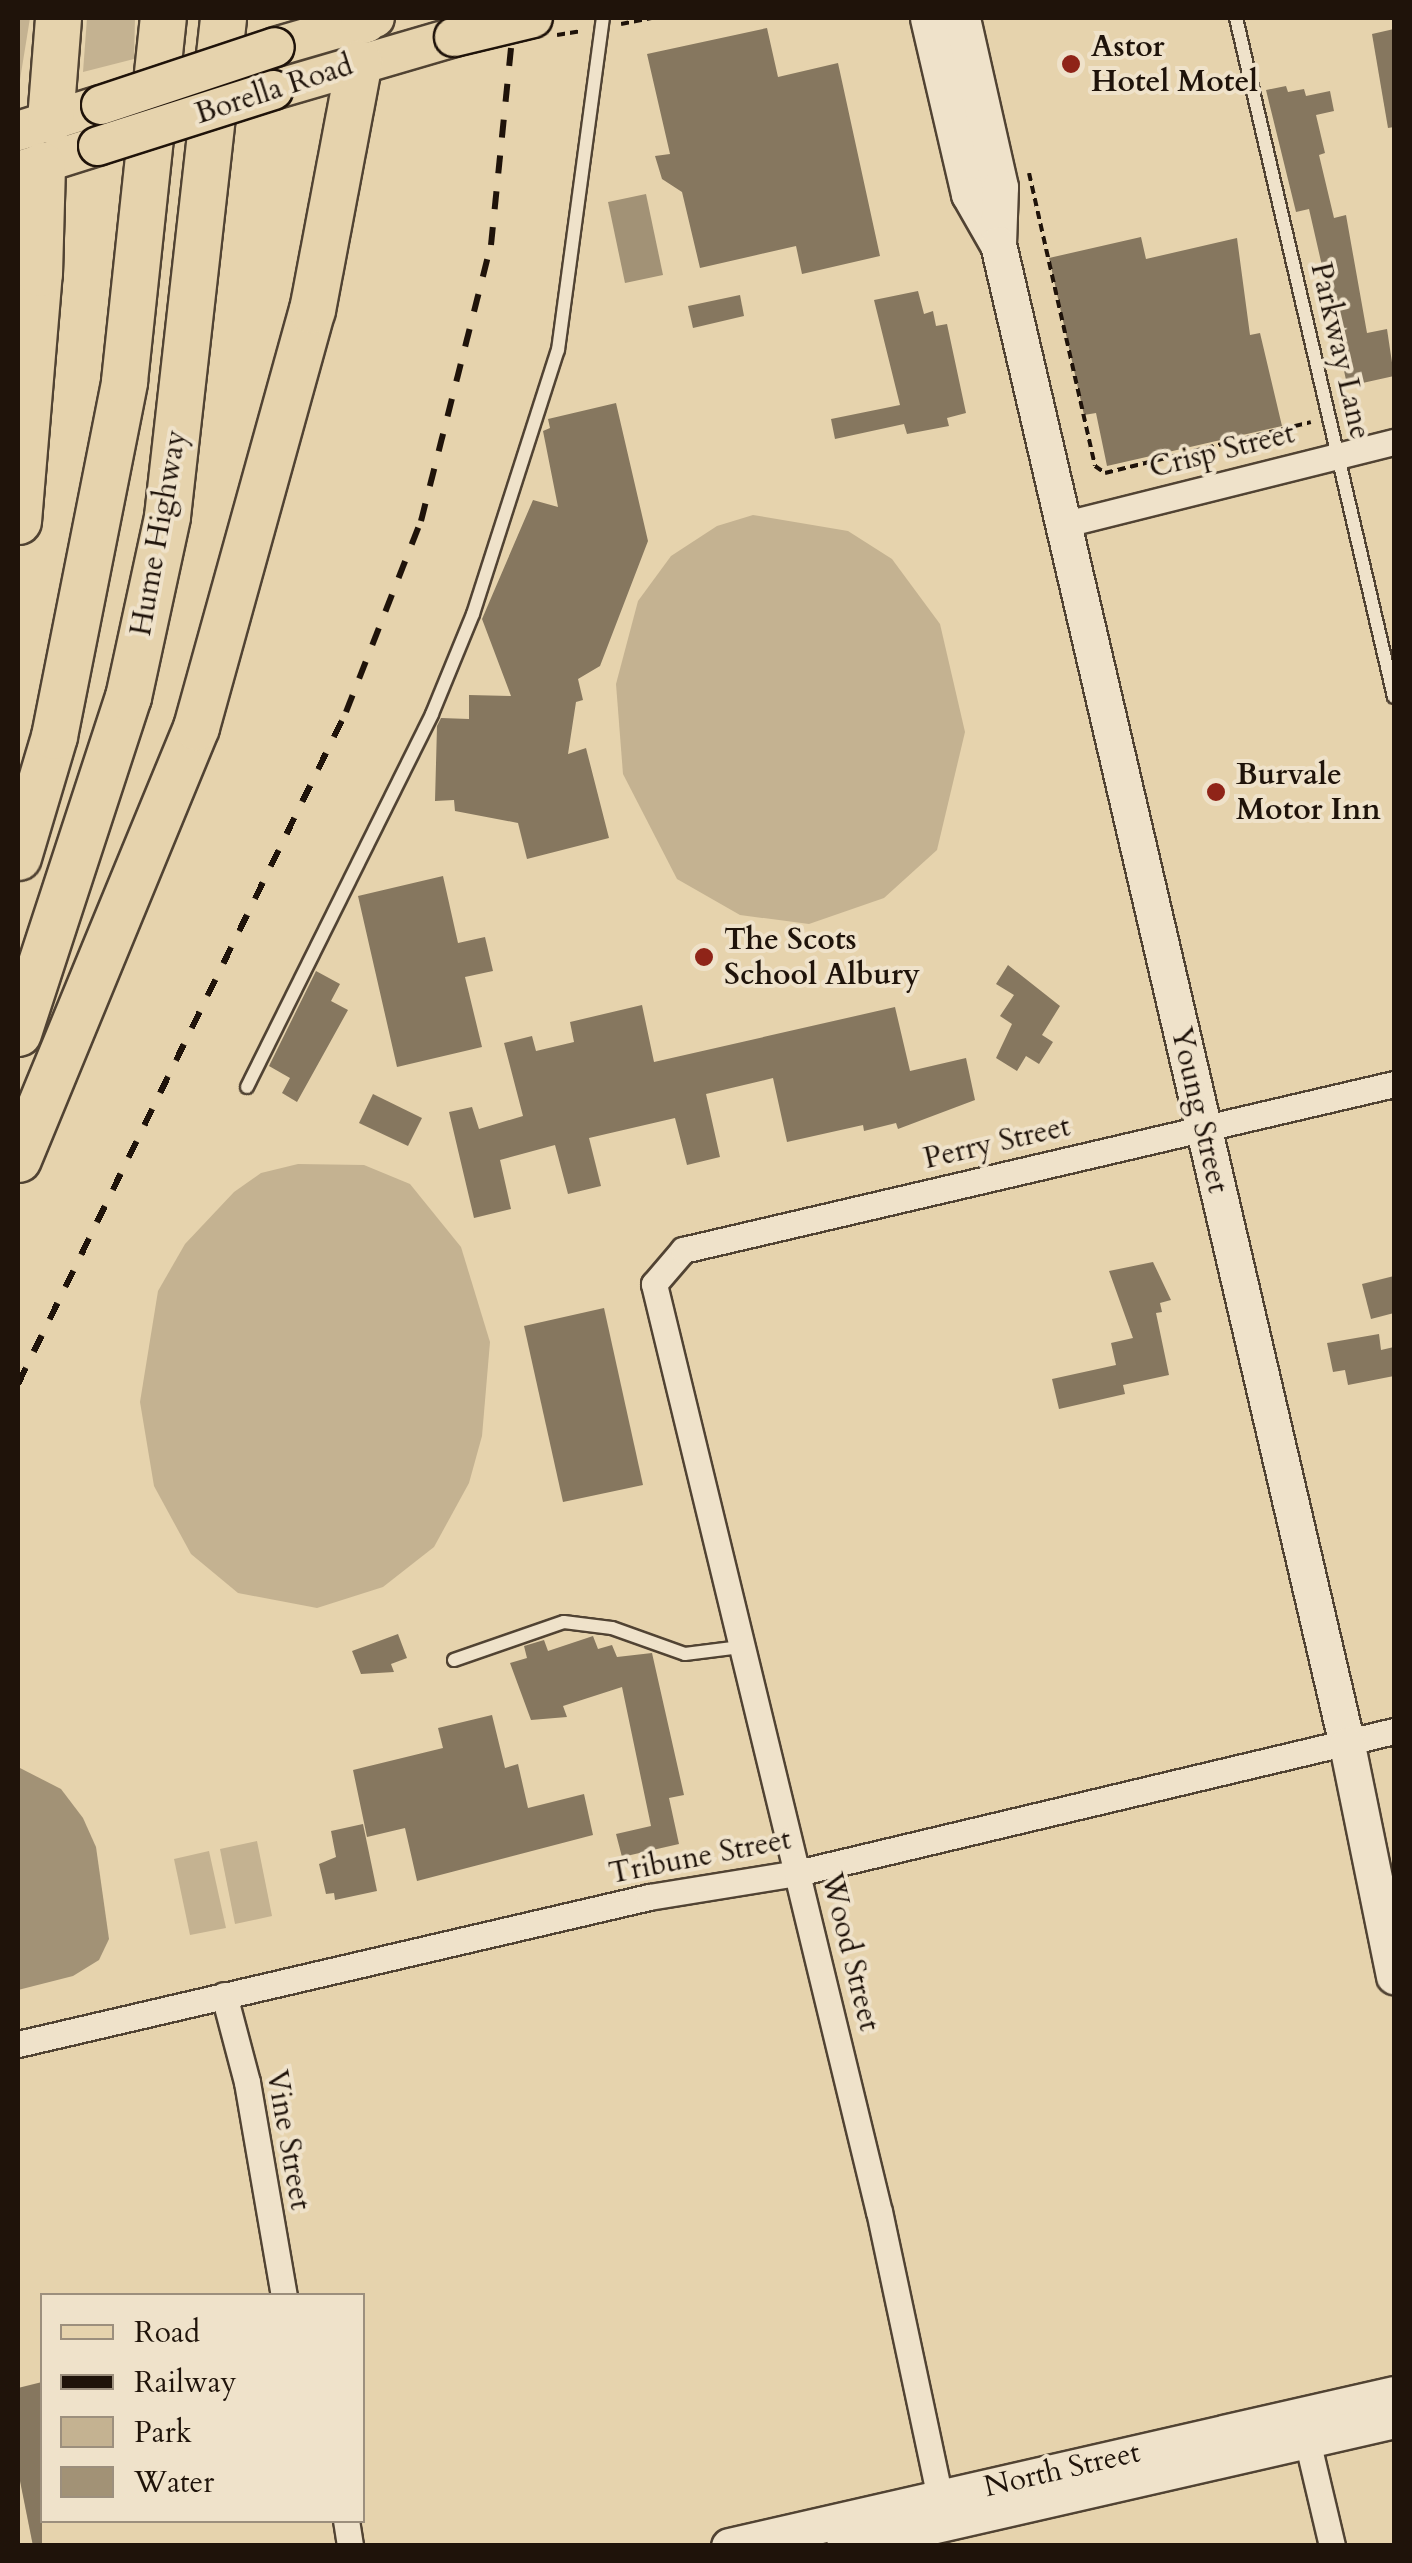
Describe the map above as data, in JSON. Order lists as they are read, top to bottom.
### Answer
{
  "streets": {
    "highway": ["Hume Highway"],
    "main road": ["Borella Road", "Young Street", "North Street"],
    "street": [
      "Crisp Street",
      "Perry Street",
      "Tribune Street",
      "Wood Street",
      "Vine Street"
    ],
    "lane": ["Parkway Lane"]
  },
  "crossings": [
    ["Parkway Lane", "Crisp Street"],
    ["Crisp Street", "Young Street"],
    ["Young Street", "Perry Street"],
    ["Young Street", "Tribune Street"],
    ["Perry Street", "Wood Street"],
    ["Tribune Street", "Wood Street"],
    ["Tribune Street", "Vine Street"],
    ["Wood Street", "North Street"]
  ],
  "places": ["Astor Hotel Motel", "Burvale Motor Inn", "The Scots School Albury"],
  "legend": [
    "Road",
    "Railway",
    "Park",
    "Water"
  ]
}
